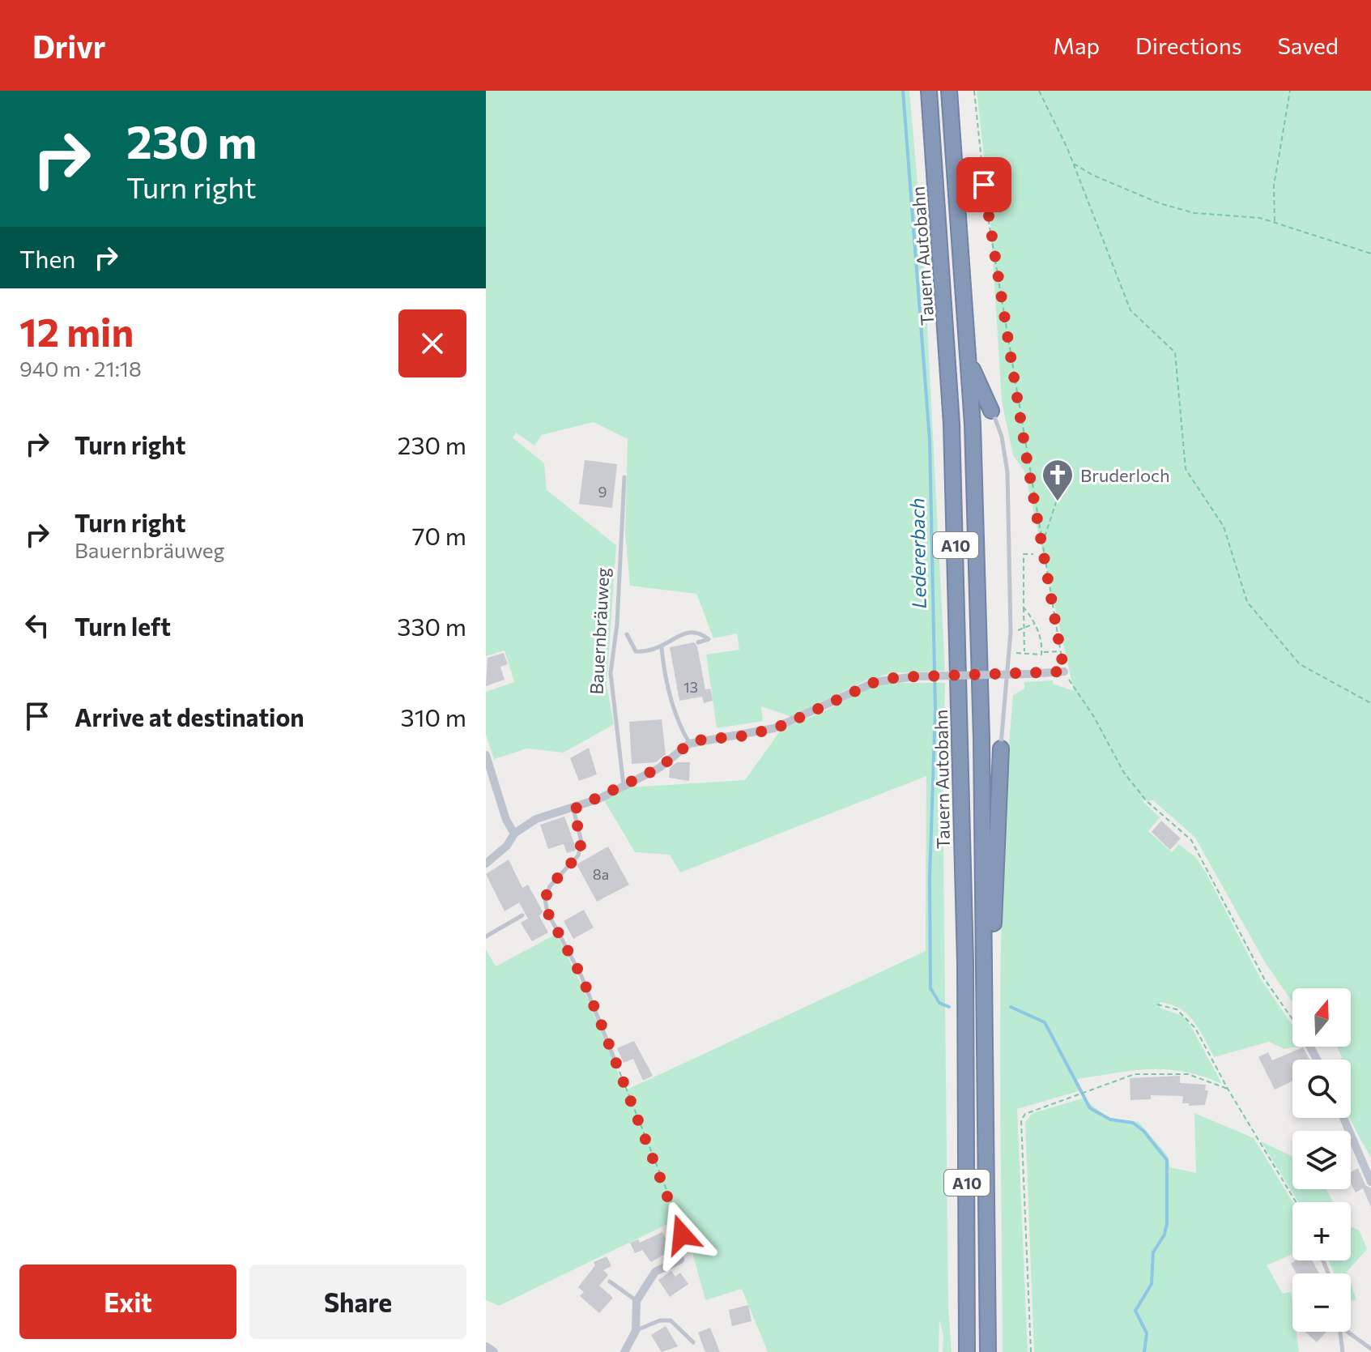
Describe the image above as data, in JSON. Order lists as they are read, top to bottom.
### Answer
{
  "streets": {
    "highway": ["Tauern Autobahn", "A10"],
    "lane": ["Bauernbräuweg"]
  },
  "water": ["Ledererbach"],
  "places": {
    "church": ["Bruderloch"]
  },
  "house_numbers": ["9", "13", "8a"],
  "north": "top",
  "page": {
    "header": "Drivr",
    "nav": ["Map", "Directions", "Saved"],
    "turn": ["230 m", "Turn right"],
    "then": "Then",
    "heading": ["12 min", "940 m · 21:18"],
    "list": [
      {
        "name": "Turn right",
        "value": "230 m"
      },
      {
        "name": "Turn right",
        "note": "Bauernbräuweg",
        "value": "70 m"
      },
      {
        "name": "Turn left",
        "value": "330 m"
      },
      {
        "name": "Arrive at destination",
        "value": "310 m"
      }
    ],
    "map_buttons": ["+", "−"],
    "buttons": ["Exit", "Share"]
  }
}
